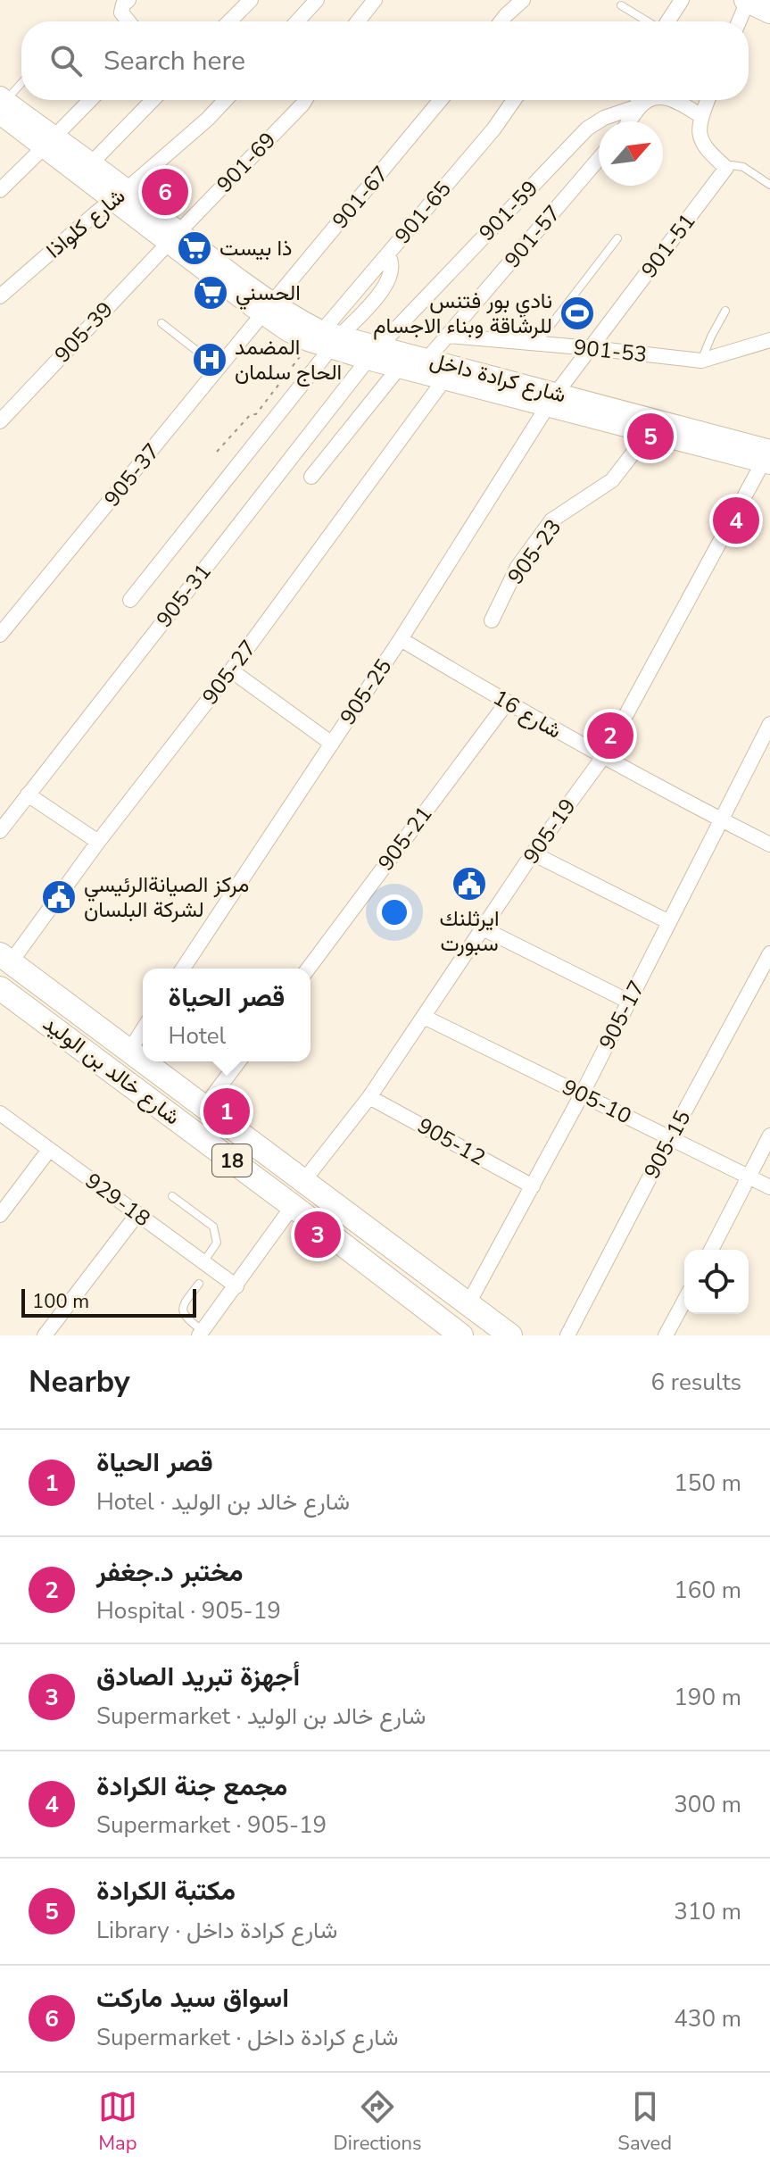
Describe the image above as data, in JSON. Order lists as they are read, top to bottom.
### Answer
{
  "streets": {
    "main road": ["شارع كرادة داخل", "شارع خالد بن الوليد", "18"],
    "street": [
      "901-69",
      "901-67",
      "901-59",
      "901-65",
      "شارع كلواذا",
      "901-57",
      "901-51",
      "905-39",
      "901-53",
      "905-37",
      "905-23",
      "905-31",
      "905-27",
      "905-25",
      "شارع 16",
      "905-19",
      "905-21",
      "905-17",
      "905-10",
      "905-12",
      "905-15",
      "929-18"
    ]
  },
  "crossings": [
    ["901-69", "905-39"],
    ["901-69", "شارع كرادة داخل"],
    ["901-67", "شارع كرادة داخل"],
    ["901-67", "905-37"],
    ["901-59", "شارع كرادة داخل"],
    ["901-59", "905-31"],
    ["901-65", "905-31"],
    ["شارع كلواذا", "شارع كرادة داخل"],
    ["901-57", "901-53"],
    ["901-57", "شارع كرادة داخل"],
    ["901-51", "901-53"],
    ["901-51", "شارع كرادة داخل"],
    ["901-51", "905-25"],
    ["905-39", "شارع كرادة داخل"],
    ["شارع كرادة داخل", "905-37"],
    ["شارع كرادة داخل", "905-23"],
    ["شارع كرادة داخل", "905-31"],
    ["شارع كرادة داخل", "905-27"],
    ["شارع كرادة داخل", "905-25"],
    ["شارع كرادة داخل", "905-19"],
    ["905-27", "شارع خالد بن الوليد"],
    ["905-25", "شارع 16"],
    ["شارع 16", "905-19"],
    ["شارع 16", "905-21"],
    ["شارع 16", "905-17"],
    ["905-19", "شارع خالد بن الوليد"],
    ["905-19", "905-10"],
    ["905-19", "905-12"],
    ["905-17", "شارع خالد بن الوليد"],
    ["905-17", "905-10"],
    ["905-17", "905-12"],
    ["905-10", "905-15"]
  ],
  "places": {
    "supermarket": ["ذا بيست", "الحسني"],
    "sports": ["نادي بور فتنس للرشاقة وبناء الاجسام"],
    "hospital": ["المضمد الحاج سلمان"],
    "public building": ["ايرثلنك سبورت", "مركز الصيانةالرئيسي لشركة البلسان"]
  },
  "scale_bar": "100 m",
  "north": "top right",
  "page": {
    "search": "Search here",
    "pins": [
      "6",
      "5",
      "4",
      "2",
      "1",
      "3"
    ],
    "popup": ["قصر الحياة", "Hotel"],
    "scale": "100 m",
    "heading": ["Nearby", "6 results"],
    "list": [
      {
        "mark": "1",
        "name": "قصر الحياة",
        "note": "Hotel · شارع خالد بن الوليد",
        "value": "150 m"
      },
      {
        "mark": "2",
        "name": "مختبر د.جغفر",
        "note": "Hospital · 905-19",
        "value": "160 m"
      },
      {
        "mark": "3",
        "name": "أجهزة تبريد الصادق",
        "note": "Supermarket · شارع خالد بن الوليد",
        "value": "190 m"
      },
      {
        "mark": "4",
        "name": "مجمع جنة الكرادة",
        "note": "Supermarket · 905-19",
        "value": "300 m"
      },
      {
        "mark": "5",
        "name": "مكتبة الكرادة",
        "note": "Library · شارع كرادة داخل",
        "value": "310 m"
      },
      {
        "mark": "6",
        "name": "اسواق سيد ماركت",
        "note": "Supermarket · شارع كرادة داخل",
        "value": "430 m"
      }
    ],
    "nav": ["Map", "Directions", "Saved"]
  }
}
